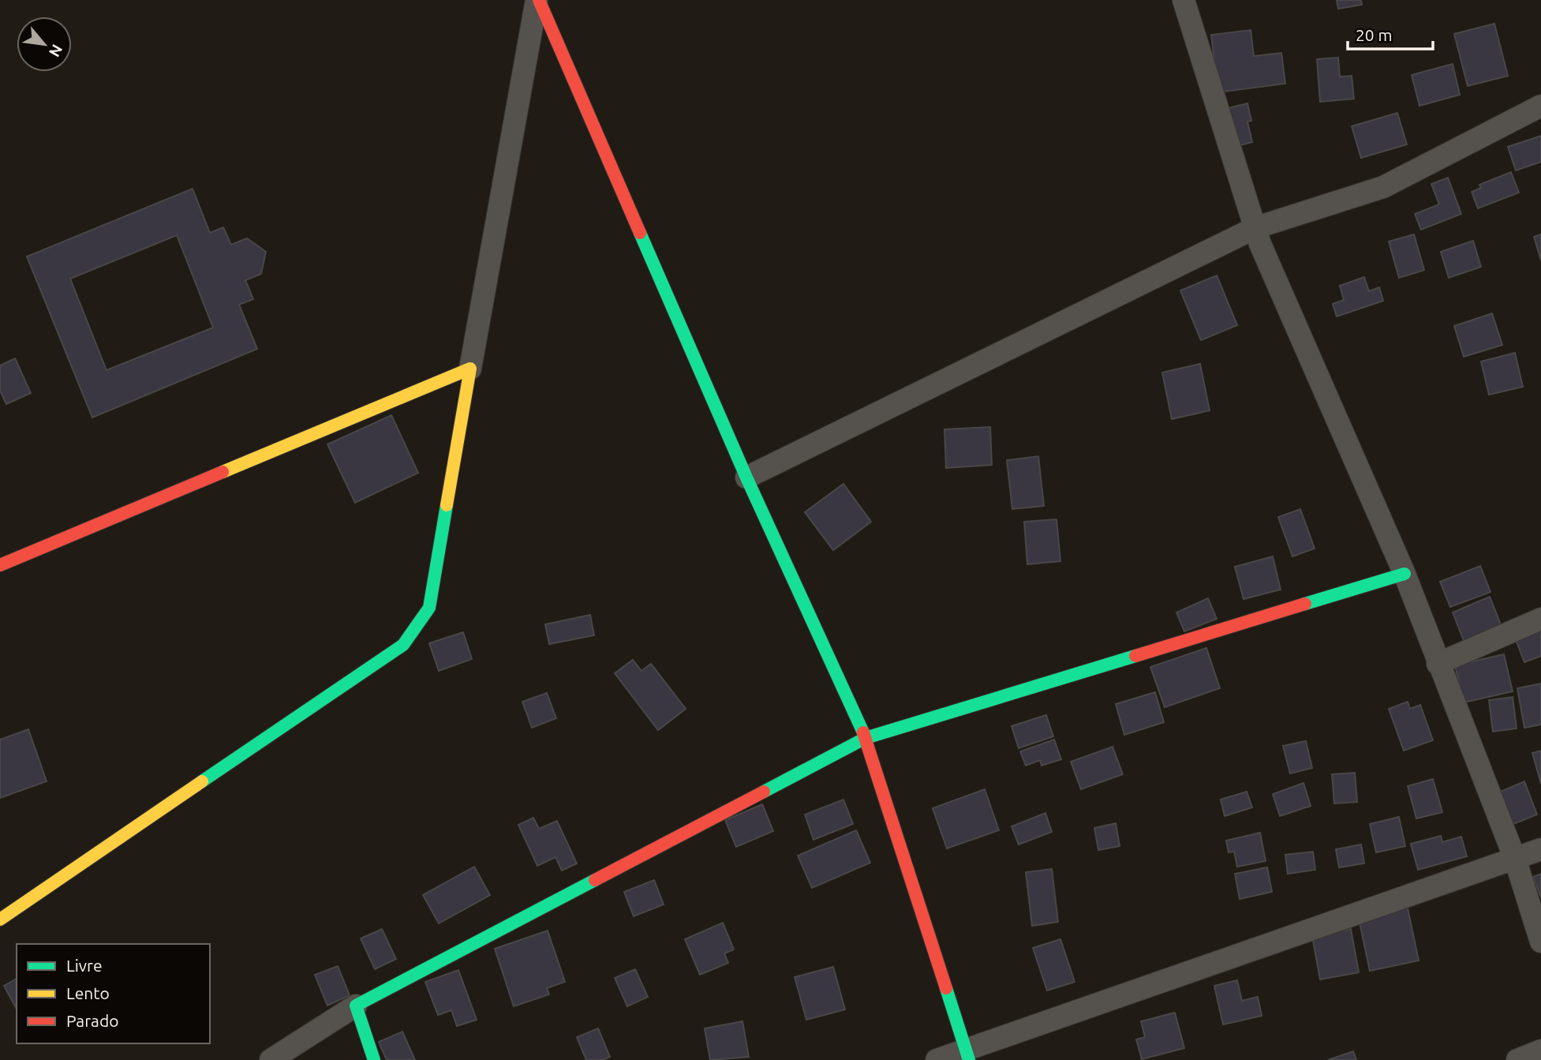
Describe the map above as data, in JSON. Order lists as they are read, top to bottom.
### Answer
{
  "legend": ["Livre", "Lento", "Parado"],
  "scale_bar": "20 m",
  "north": "bottom right"
}
